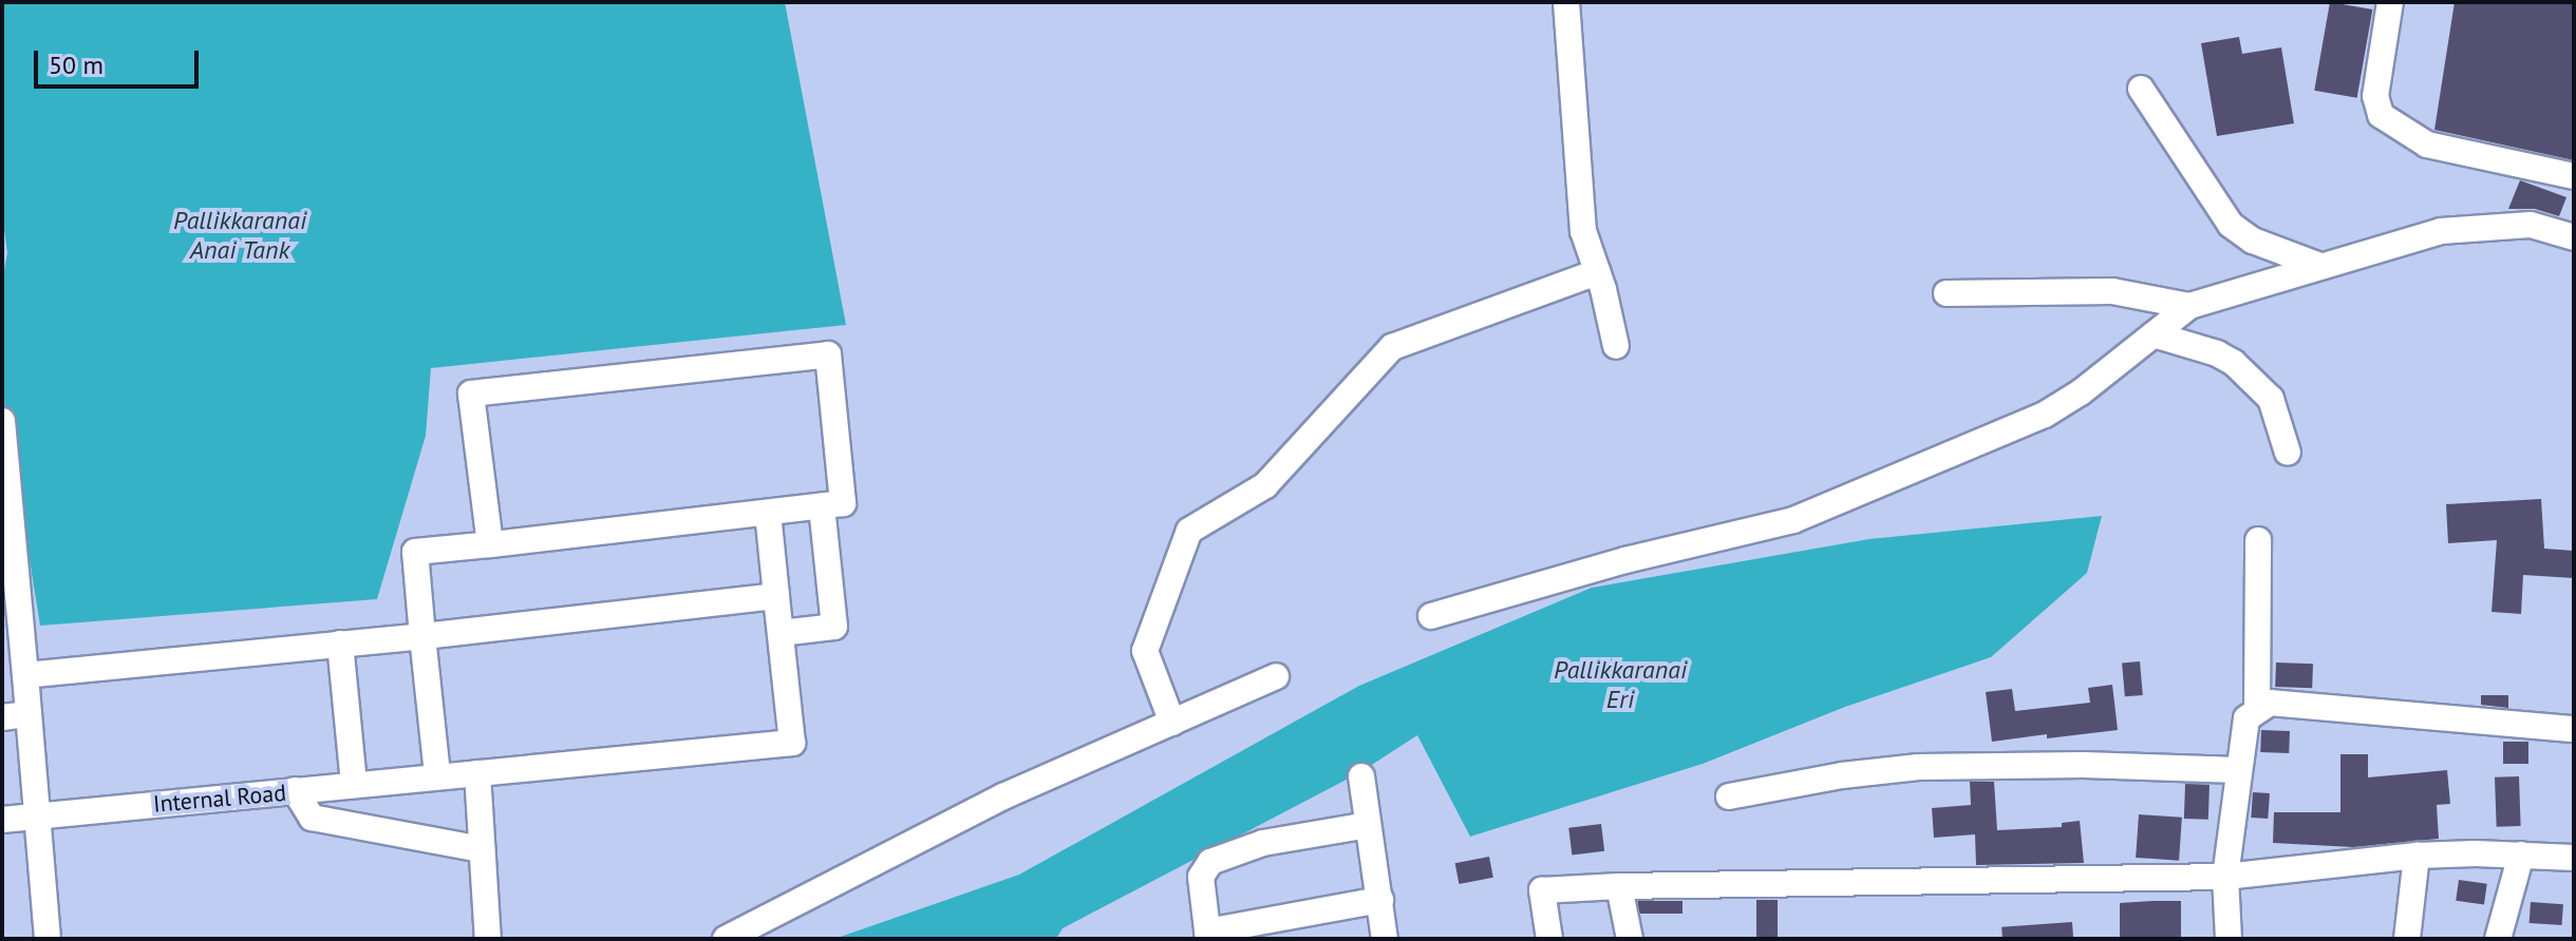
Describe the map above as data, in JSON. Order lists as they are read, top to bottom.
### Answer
{
  "streets": {
    "street": ["Internal Road"]
  },
  "water": ["Pallikkaranai Anai Tank", "Pallikkaranai Eri"],
  "scale_bar": "50 m"
}
